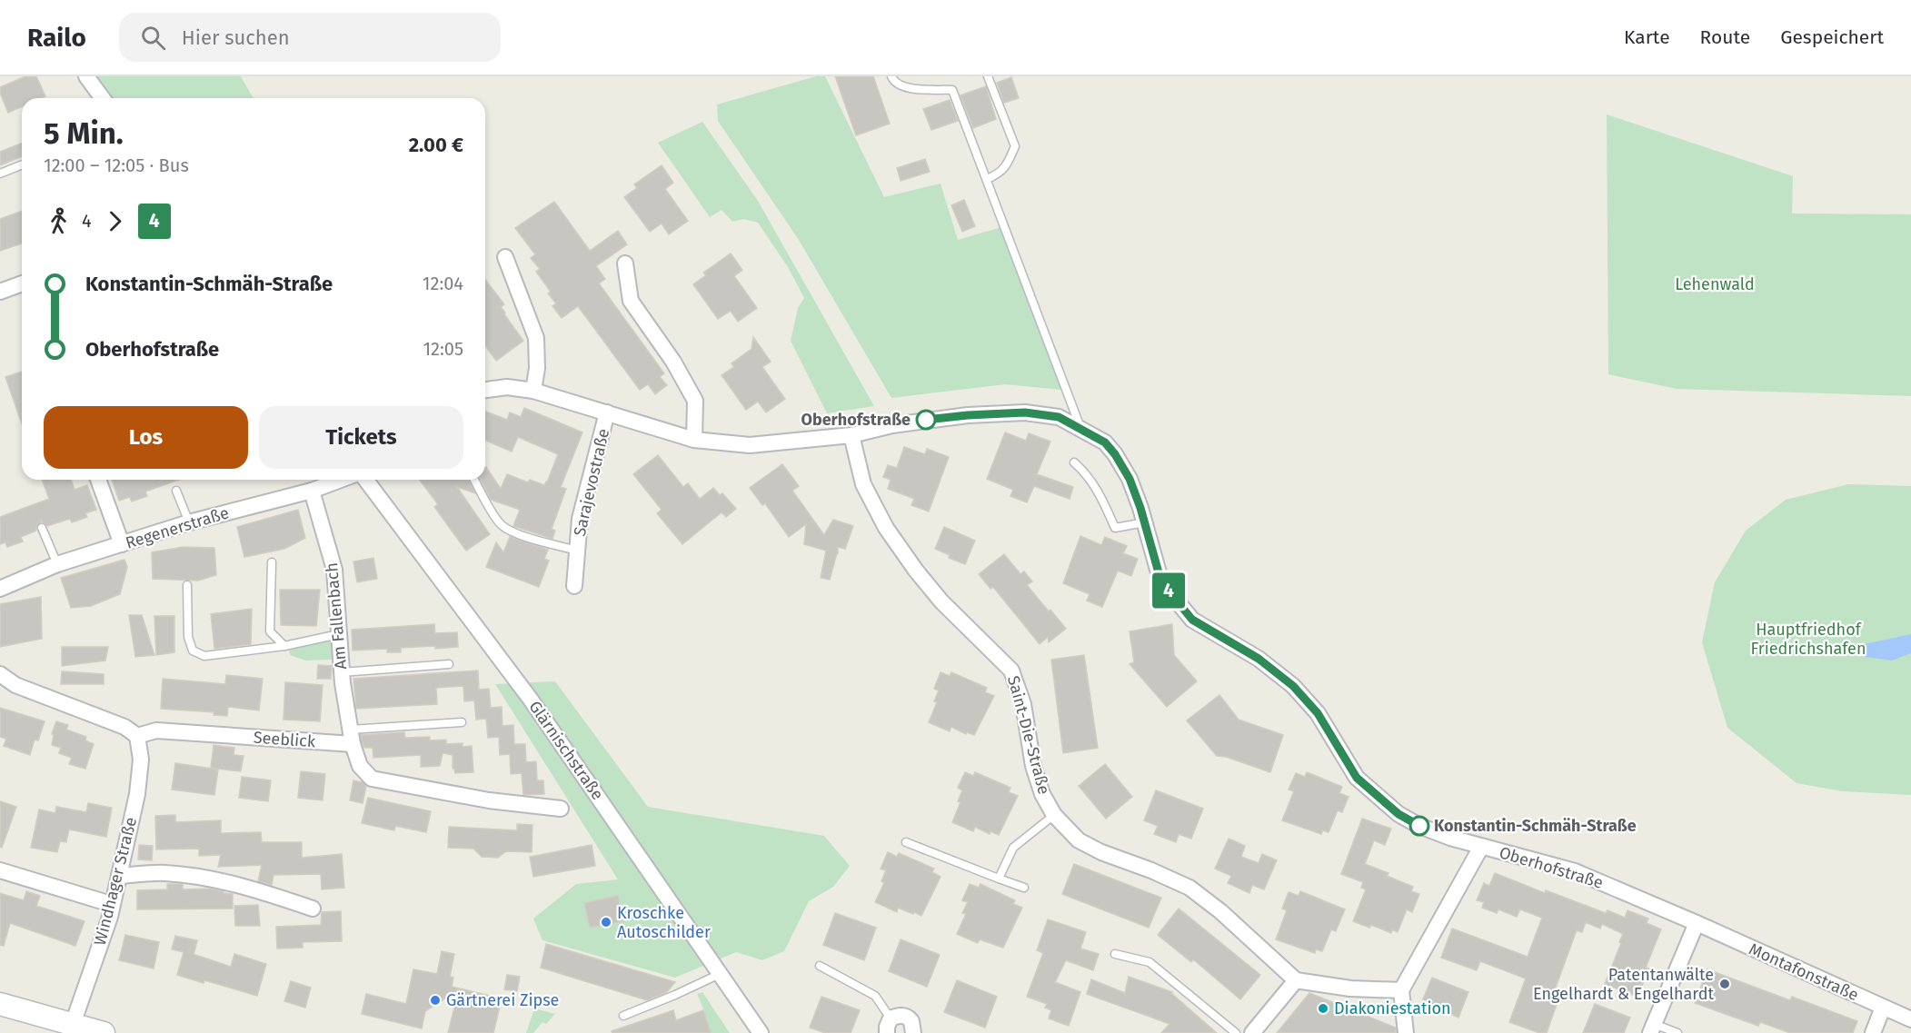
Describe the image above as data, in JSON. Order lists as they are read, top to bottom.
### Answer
{
  "streets": {
    "street": [
      "Sarajevostraße",
      "Regenerstraße",
      "Am Fallenbach",
      "Saint-Die-Straße",
      "Seeblick",
      "Glärnischstraße",
      "Oberhofstraße",
      "Windhager Straße",
      "Montafonstraße"
    ]
  },
  "crossings": [
    ["Sarajevostraße", "Oberhofstraße"],
    ["Regenerstraße", "Am Fallenbach"],
    ["Am Fallenbach", "Seeblick"],
    ["Saint-Die-Straße", "Oberhofstraße"],
    ["Seeblick", "Windhager Straße"],
    ["Oberhofstraße", "Montafonstraße"]
  ],
  "parks": ["Lehenwald", "Hauptfriedhof Friedrichshafen"],
  "places": [
    "Oberhofstraße",
    "Konstantin-Schmäh-Straße",
    "Kroschke Autoschilder",
    "Patentanwälte Engelhardt & Engelhardt",
    "Gärtnerei Zipse",
    "Diakoniestation"
  ],
  "lines": ["bus line 4"],
  "page": {
    "header": "Railo",
    "search": "Hier suchen",
    "nav": ["Karte", "Route", "Gespeichert"],
    "on_map": "4",
    "heading": ["5 Min.", "12:00 – 12:05 · Bus", "2.00 €"],
    "legs": ["4", "4"],
    "list": [
      {
        "name": "Konstantin-Schmäh-Straße",
        "value": "12:04"
      },
      {
        "name": "Oberhofstraße",
        "value": "12:05"
      }
    ],
    "buttons": ["Los", "Tickets"]
  }
}
